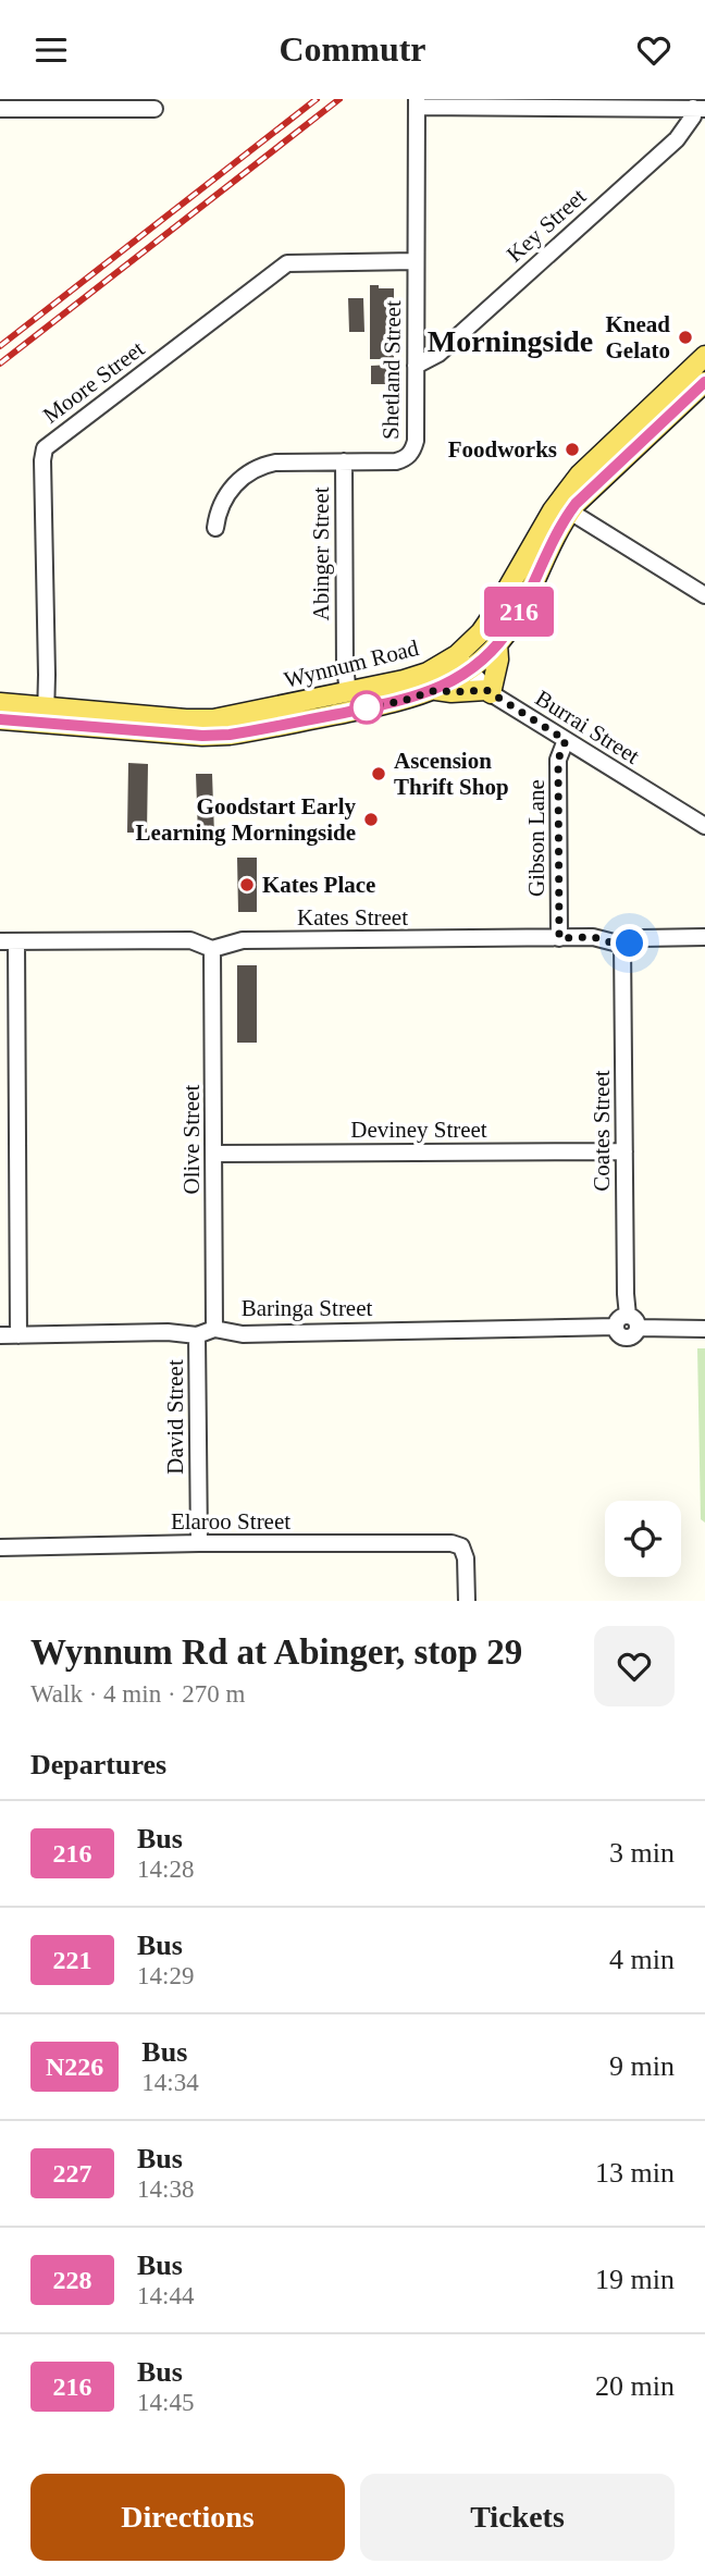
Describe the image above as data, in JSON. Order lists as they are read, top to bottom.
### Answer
{
  "streets": {
    "main road": ["Wynnum Road"],
    "street": [
      "Key Street",
      "Shetland Street",
      "Moore Street",
      "Abinger Street",
      "Burrai Street",
      "Gibson Lane",
      "Kates Street",
      "Deviney Street",
      "Coates Street",
      "Olive Street",
      "Baringa Street",
      "David Street",
      "Elaroo Street"
    ]
  },
  "crossings": [
    ["Key Street", "Shetland Street"],
    ["Shetland Street", "Moore Street"],
    ["Shetland Street", "Abinger Street"],
    ["Moore Street", "Wynnum Road"],
    ["Abinger Street", "Wynnum Road"],
    ["Wynnum Road", "Burrai Street"],
    ["Burrai Street", "Gibson Lane"],
    ["Gibson Lane", "Kates Street"],
    ["Kates Street", "Coates Street"],
    ["Kates Street", "Olive Street"],
    ["Deviney Street", "Coates Street"],
    ["Deviney Street", "Olive Street"],
    ["Coates Street", "Baringa Street"],
    ["Olive Street", "Baringa Street"],
    ["Baringa Street", "David Street"],
    ["David Street", "Elaroo Street"]
  ],
  "districts": ["Morningside"],
  "places": [
    "Knead Gelato",
    "Foodworks",
    "Ascension Thrift Shop",
    "Goodstart Early Learning Morningside",
    "Kates Place"
  ],
  "lines": ["bus line 216"],
  "page": {
    "header": "Commutr",
    "on_map": "216",
    "heading": [
      ["Wynnum Rd at Abinger, stop 29", "Walk · 4 min · 270 m"],
      "Departures"
    ],
    "list": [
      {
        "mark": "216",
        "name": "Bus",
        "note": "14:28",
        "value": "3 min"
      },
      {
        "mark": "221",
        "name": "Bus",
        "note": "14:29",
        "value": "4 min"
      },
      {
        "mark": "N226",
        "name": "Bus",
        "note": "14:34",
        "value": "9 min"
      },
      {
        "mark": "227",
        "name": "Bus",
        "note": "14:38",
        "value": "13 min"
      },
      {
        "mark": "228",
        "name": "Bus",
        "note": "14:44",
        "value": "19 min"
      },
      {
        "mark": "216",
        "name": "Bus",
        "note": "14:45",
        "value": "20 min"
      }
    ],
    "buttons": ["Directions", "Tickets"]
  }
}
